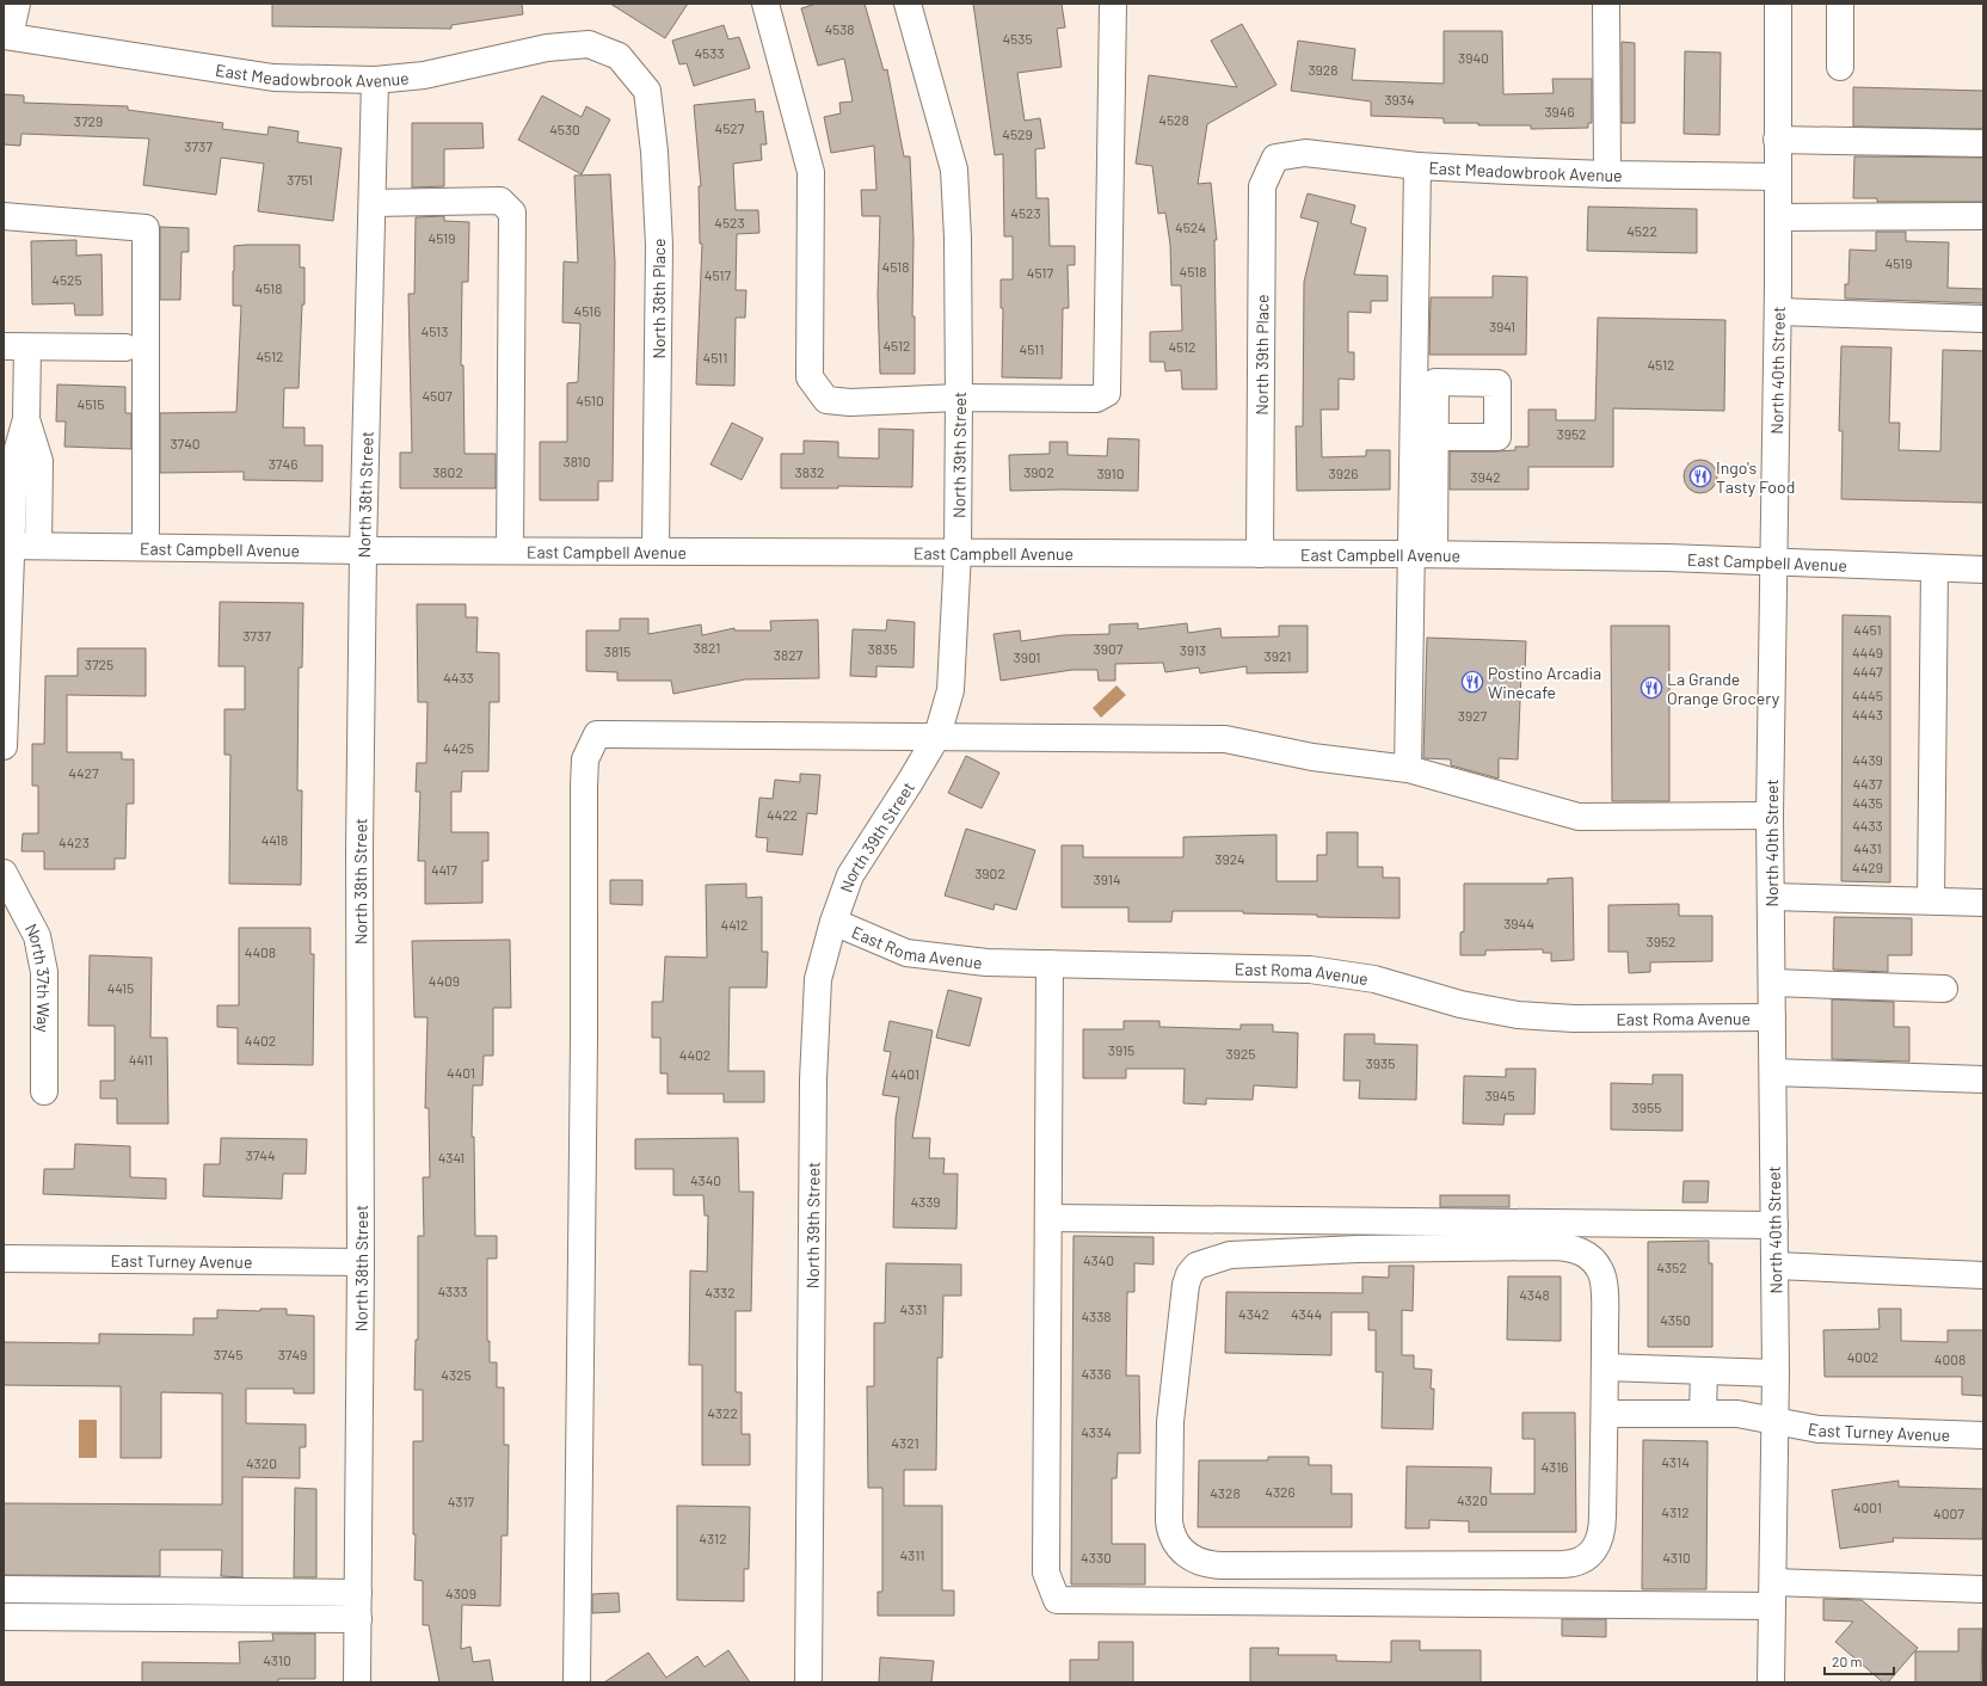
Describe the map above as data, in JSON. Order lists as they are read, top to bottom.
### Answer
{
  "streets": {
    "street": [
      "East Meadowbrook Avenue",
      "North 38th Place",
      "North 39th Place",
      "North 40th Street",
      "North 39th Street",
      "North 38th Street",
      "East Campbell Avenue",
      "East Roma Avenue",
      "North 37th Way",
      "East Turney Avenue"
    ]
  },
  "crossings": [
    ["East Meadowbrook Avenue", "North 38th Place"],
    ["East Meadowbrook Avenue", "North 39th Place"],
    ["East Meadowbrook Avenue", "North 40th Street"],
    ["East Meadowbrook Avenue", "North 38th Street"],
    ["North 38th Place", "East Campbell Avenue"],
    ["North 39th Place", "East Campbell Avenue"],
    ["North 40th Street", "East Campbell Avenue"],
    ["North 40th Street", "East Roma Avenue"],
    ["North 40th Street", "East Turney Avenue"],
    ["North 39th Street", "East Campbell Avenue"],
    ["North 39th Street", "East Roma Avenue"],
    ["North 38th Street", "East Campbell Avenue"],
    ["North 38th Street", "East Turney Avenue"]
  ],
  "places": {
    "restaurant": ["Ingo's Tasty Food", "Postino Arcadia Winecafe", "La Grande Orange Grocery"]
  },
  "house_numbers": [
    "4538",
    "4535",
    "4533",
    "3940",
    "3928",
    "3934",
    "3946",
    "4528",
    "3729",
    "4527",
    "4530",
    "4529",
    "3737",
    "3751",
    "4523",
    "4523",
    "4524",
    "4522",
    "4519",
    "4519",
    "4518",
    "4518",
    "4517",
    "4517",
    "4525",
    "4518",
    "4516",
    "3941",
    "4513",
    "4512",
    "4512",
    "4511",
    "4512",
    "4511",
    "4512",
    "4507",
    "4510",
    "4515",
    "3952",
    "3740",
    "3810",
    "3746",
    "3802",
    "3832",
    "3902",
    "3910",
    "3926",
    "3942",
    "4451",
    "3737",
    "3821",
    "3835",
    "3907",
    "3913",
    "3815",
    "4449",
    "3827",
    "3921",
    "3901",
    "3725",
    "4447",
    "4433",
    "4445",
    "4443",
    "3927",
    "4425",
    "4439",
    "4427",
    "4437",
    "4435",
    "4422",
    "4433",
    "4418",
    "4423",
    "4431",
    "3924",
    "4429",
    "4417",
    "3902",
    "3914",
    "3944",
    "4412",
    "3952",
    "4408",
    "4409",
    "4415",
    "4402",
    "3915",
    "3925",
    "4402",
    "4411",
    "3935",
    "4401",
    "4401",
    "3945",
    "3955",
    "3744",
    "4341",
    "4340",
    "4339",
    "4340",
    "4352",
    "4333",
    "4332",
    "4348",
    "4331",
    "4342",
    "4344",
    "4338",
    "4350",
    "3745",
    "3749",
    "4002",
    "4008",
    "4336",
    "4325",
    "4322",
    "4334",
    "4321",
    "4314",
    "4320",
    "4316",
    "4326",
    "4328",
    "4320",
    "4317",
    "4001",
    "4312",
    "4007",
    "4312",
    "4311",
    "4330",
    "4310",
    "4309",
    "4310"
  ],
  "scale_bar": "20 m"
}
